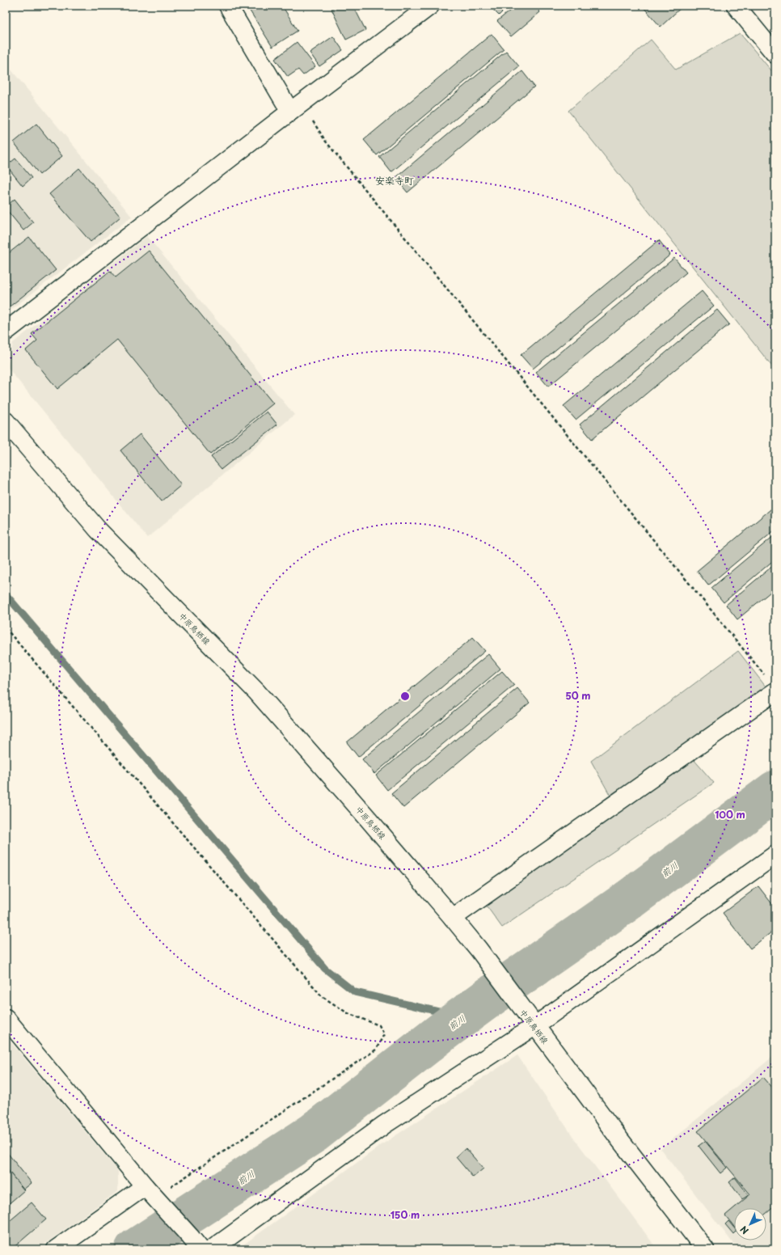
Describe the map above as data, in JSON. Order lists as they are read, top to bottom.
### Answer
{
  "streets": {
    "street": ["中原鳥栖線"]
  },
  "districts": ["安楽寺町"],
  "water": ["前川"],
  "north": "bottom left",
  "rings": ["50 m", "100 m", "150 m"]
}
